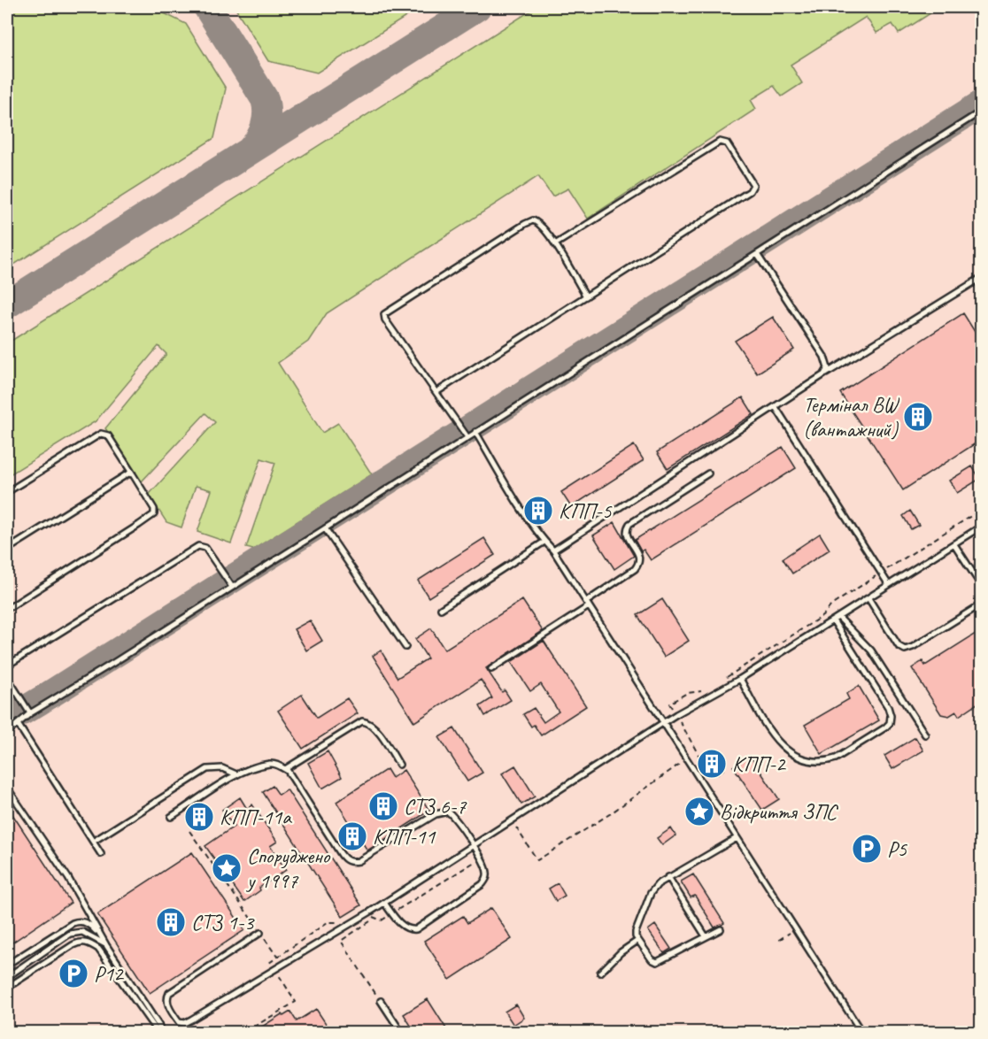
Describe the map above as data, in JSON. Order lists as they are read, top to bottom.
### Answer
{
  "places": {
    "building": [
      "Термінал BW (вантажний)",
      "КПП-5",
      "КПП-2",
      "СТЗ 6-7",
      "КПП-11а",
      "КПП-11",
      "СТЗ 1-3"
    ],
    "place": ["Відкриття ЗПС", "Споруджено у 1997"],
    "parking": ["P5", "P12"]
  }
}
